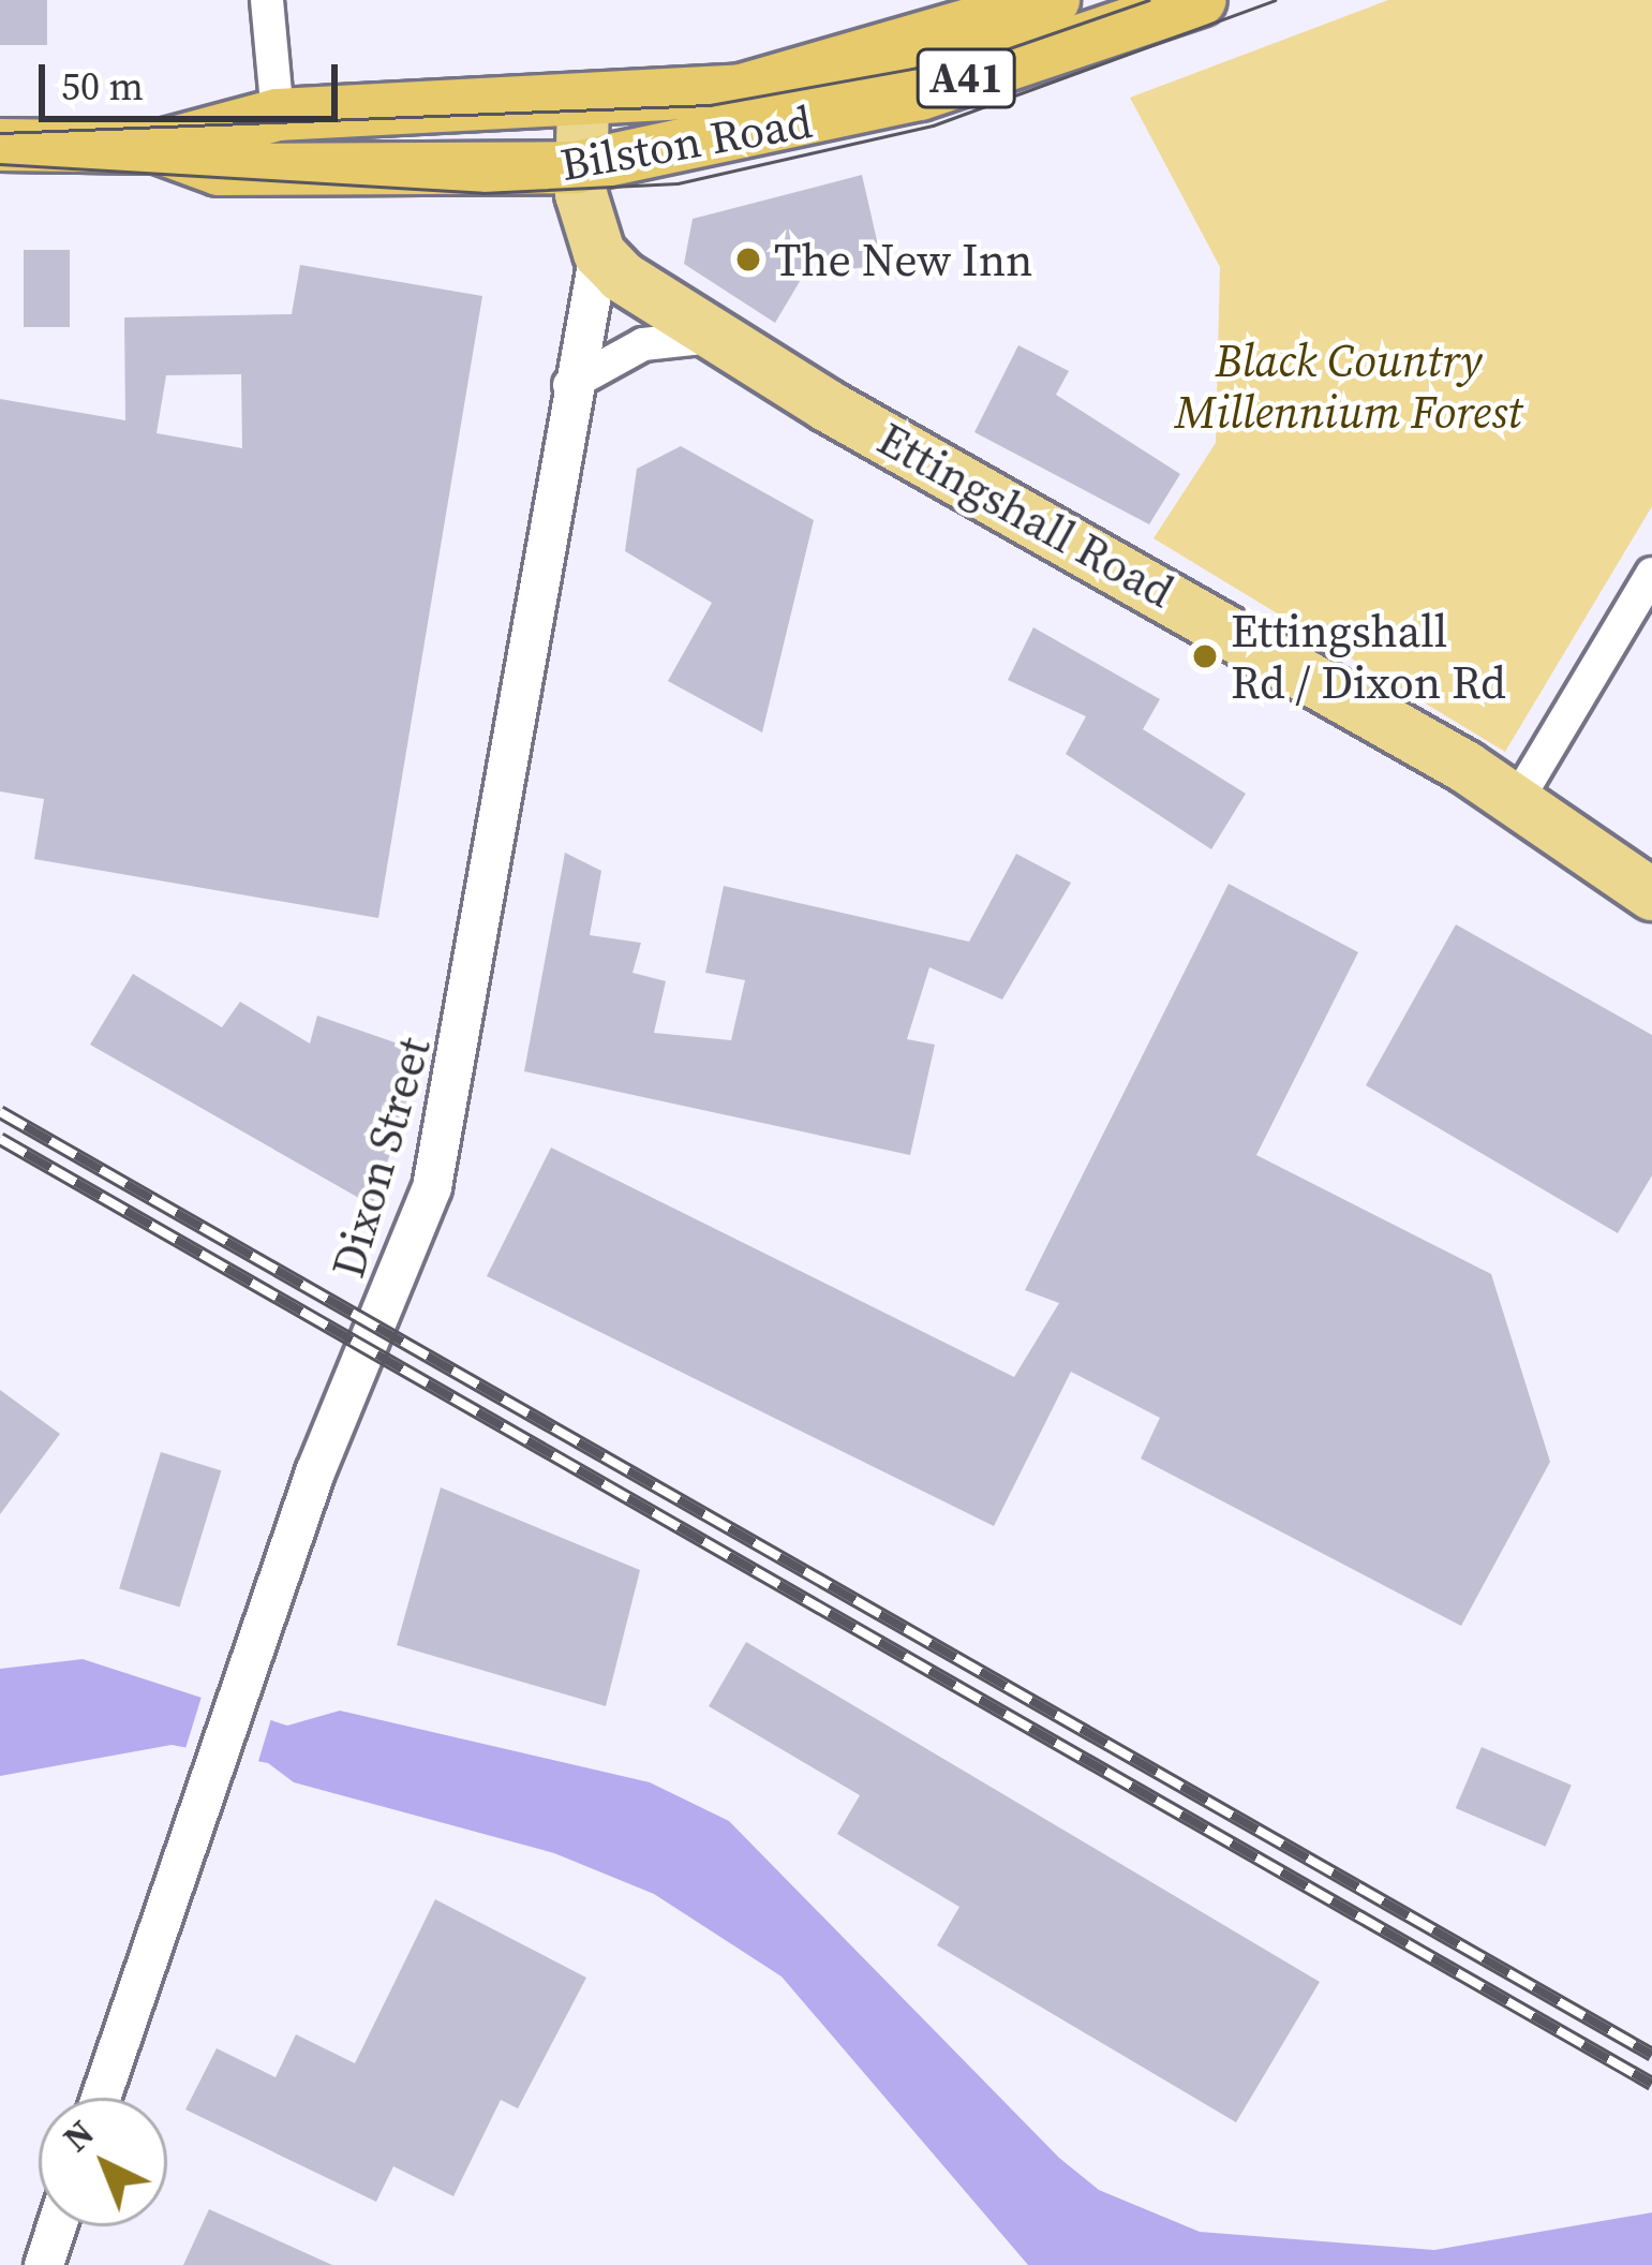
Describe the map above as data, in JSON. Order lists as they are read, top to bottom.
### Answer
{
  "streets": {
    "highway": ["A41", "Bilston Road"],
    "main road": ["Ettingshall Road"],
    "street": ["Dixon Street"]
  },
  "crossings": [
    ["Ettingshall Road", "Dixon Street"]
  ],
  "parks": ["Black Country Millennium Forest"],
  "places": ["The New Inn", "Ettingshall Rd / Dixon Rd"],
  "scale_bar": "50 m",
  "north": "top left"
}
